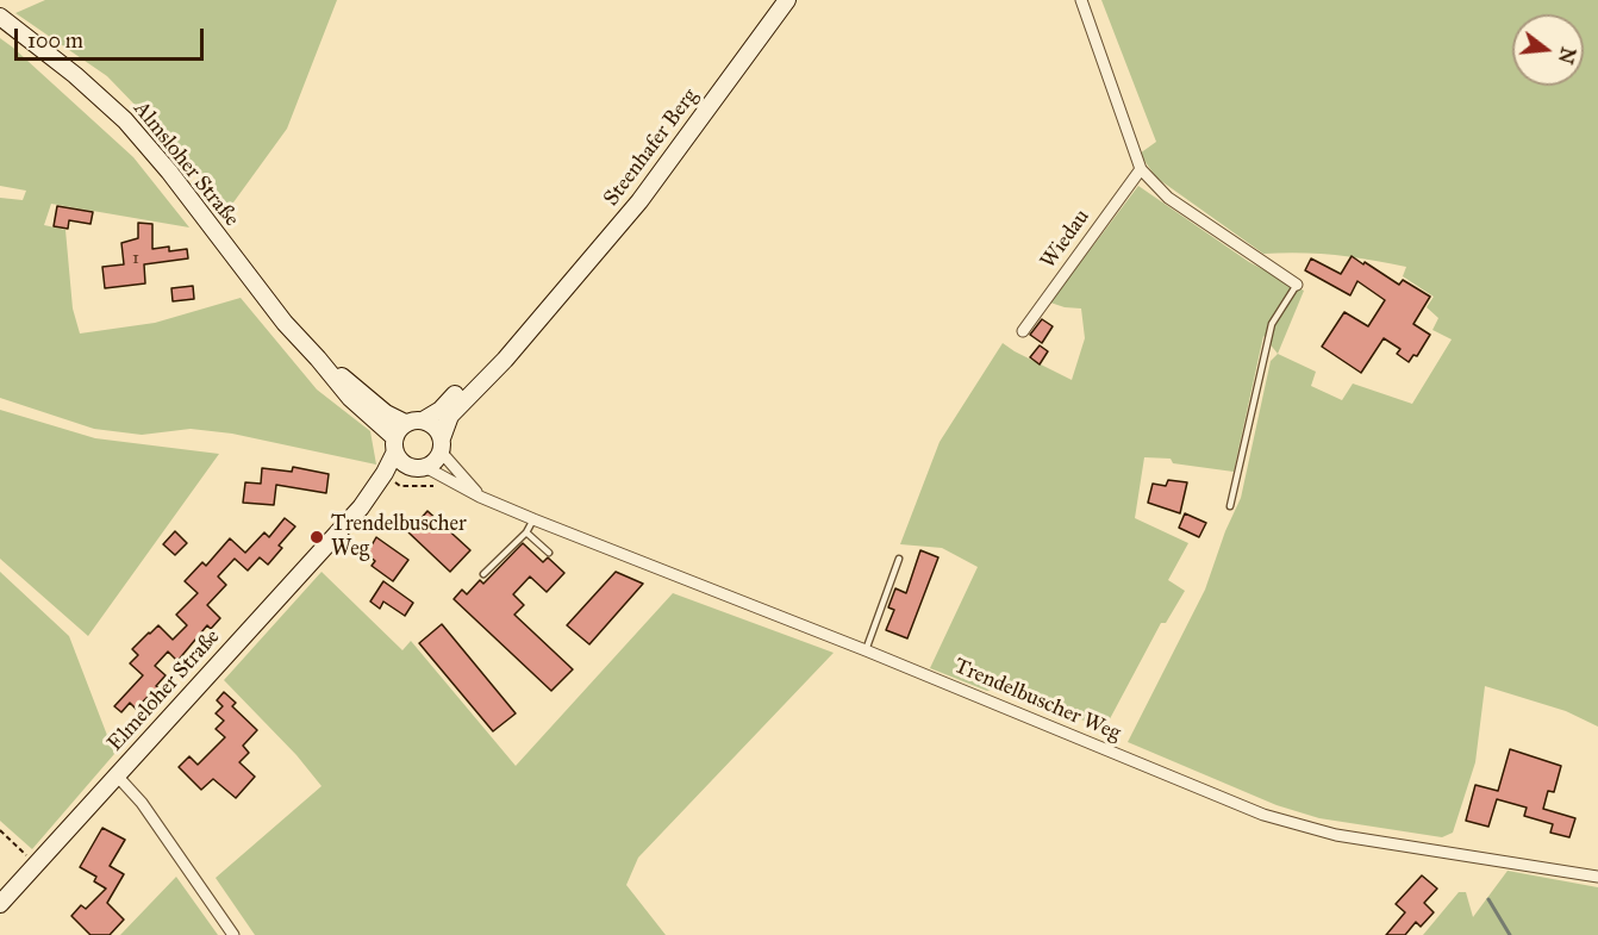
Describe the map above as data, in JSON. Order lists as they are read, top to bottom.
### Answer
{
  "streets": {
    "street": [
      "Steenhafer Berg",
      "Almsloher Straße",
      "Wiedau",
      "Elmeloher Straße",
      "Trendelbuscher Weg"
    ]
  },
  "crossings": [
    ["Steenhafer Berg", "Almsloher Straße"],
    ["Steenhafer Berg", "Elmeloher Straße"],
    ["Steenhafer Berg", "Trendelbuscher Weg"],
    ["Almsloher Straße", "Elmeloher Straße"],
    ["Almsloher Straße", "Trendelbuscher Weg"],
    ["Elmeloher Straße", "Trendelbuscher Weg"]
  ],
  "places": ["Trendelbuscher Weg"],
  "house_numbers": ["1"],
  "scale_bar": "100 m",
  "north": "right"
}
